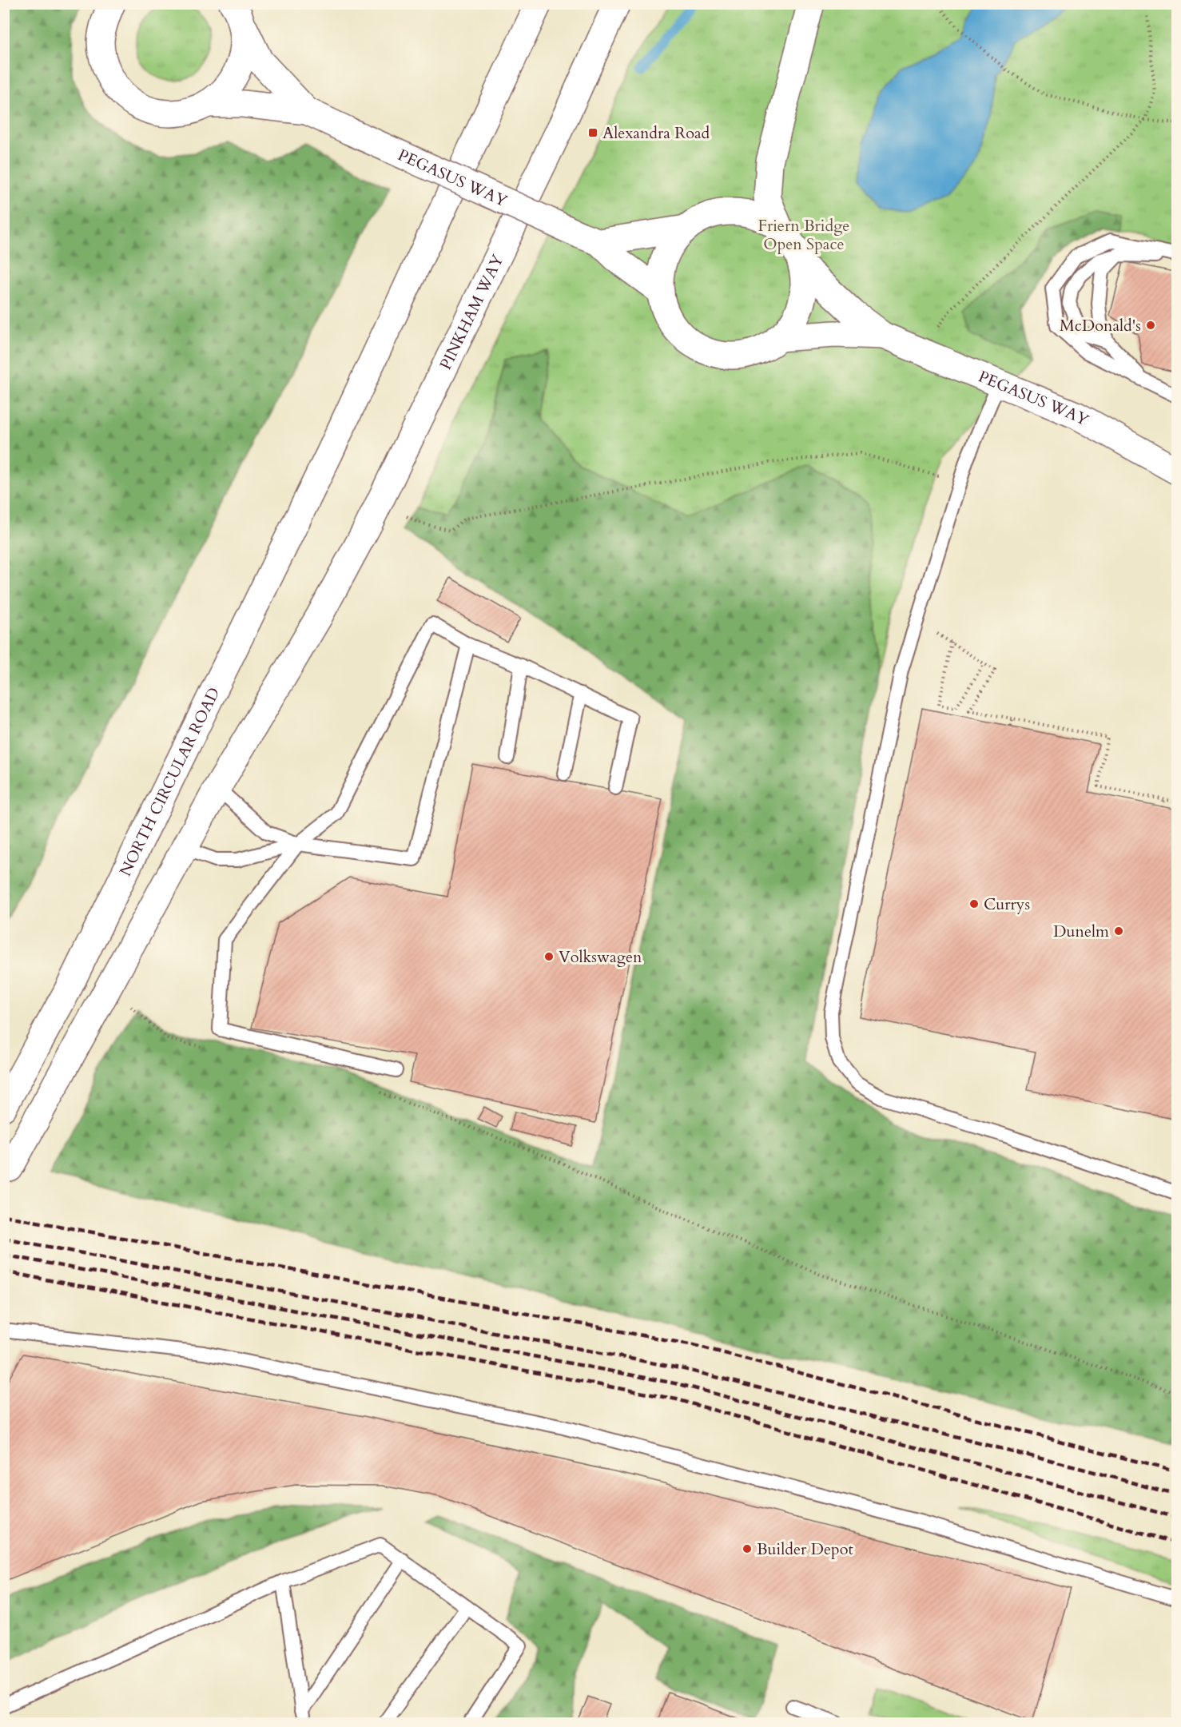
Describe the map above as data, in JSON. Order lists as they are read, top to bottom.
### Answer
{
  "streets": {
    "main road": ["PEGASUS WAY", "PINKHAM WAY", "NORTH CIRCULAR ROAD"]
  },
  "parks": ["Friern Bridge Open Space"],
  "places": {
    "transit": ["Alexandra Road"],
    "other": [
      "McDonald's",
      "Currys",
      "Dunelm",
      "Volkswagen",
      "Builder Depot"
    ]
  }
}
